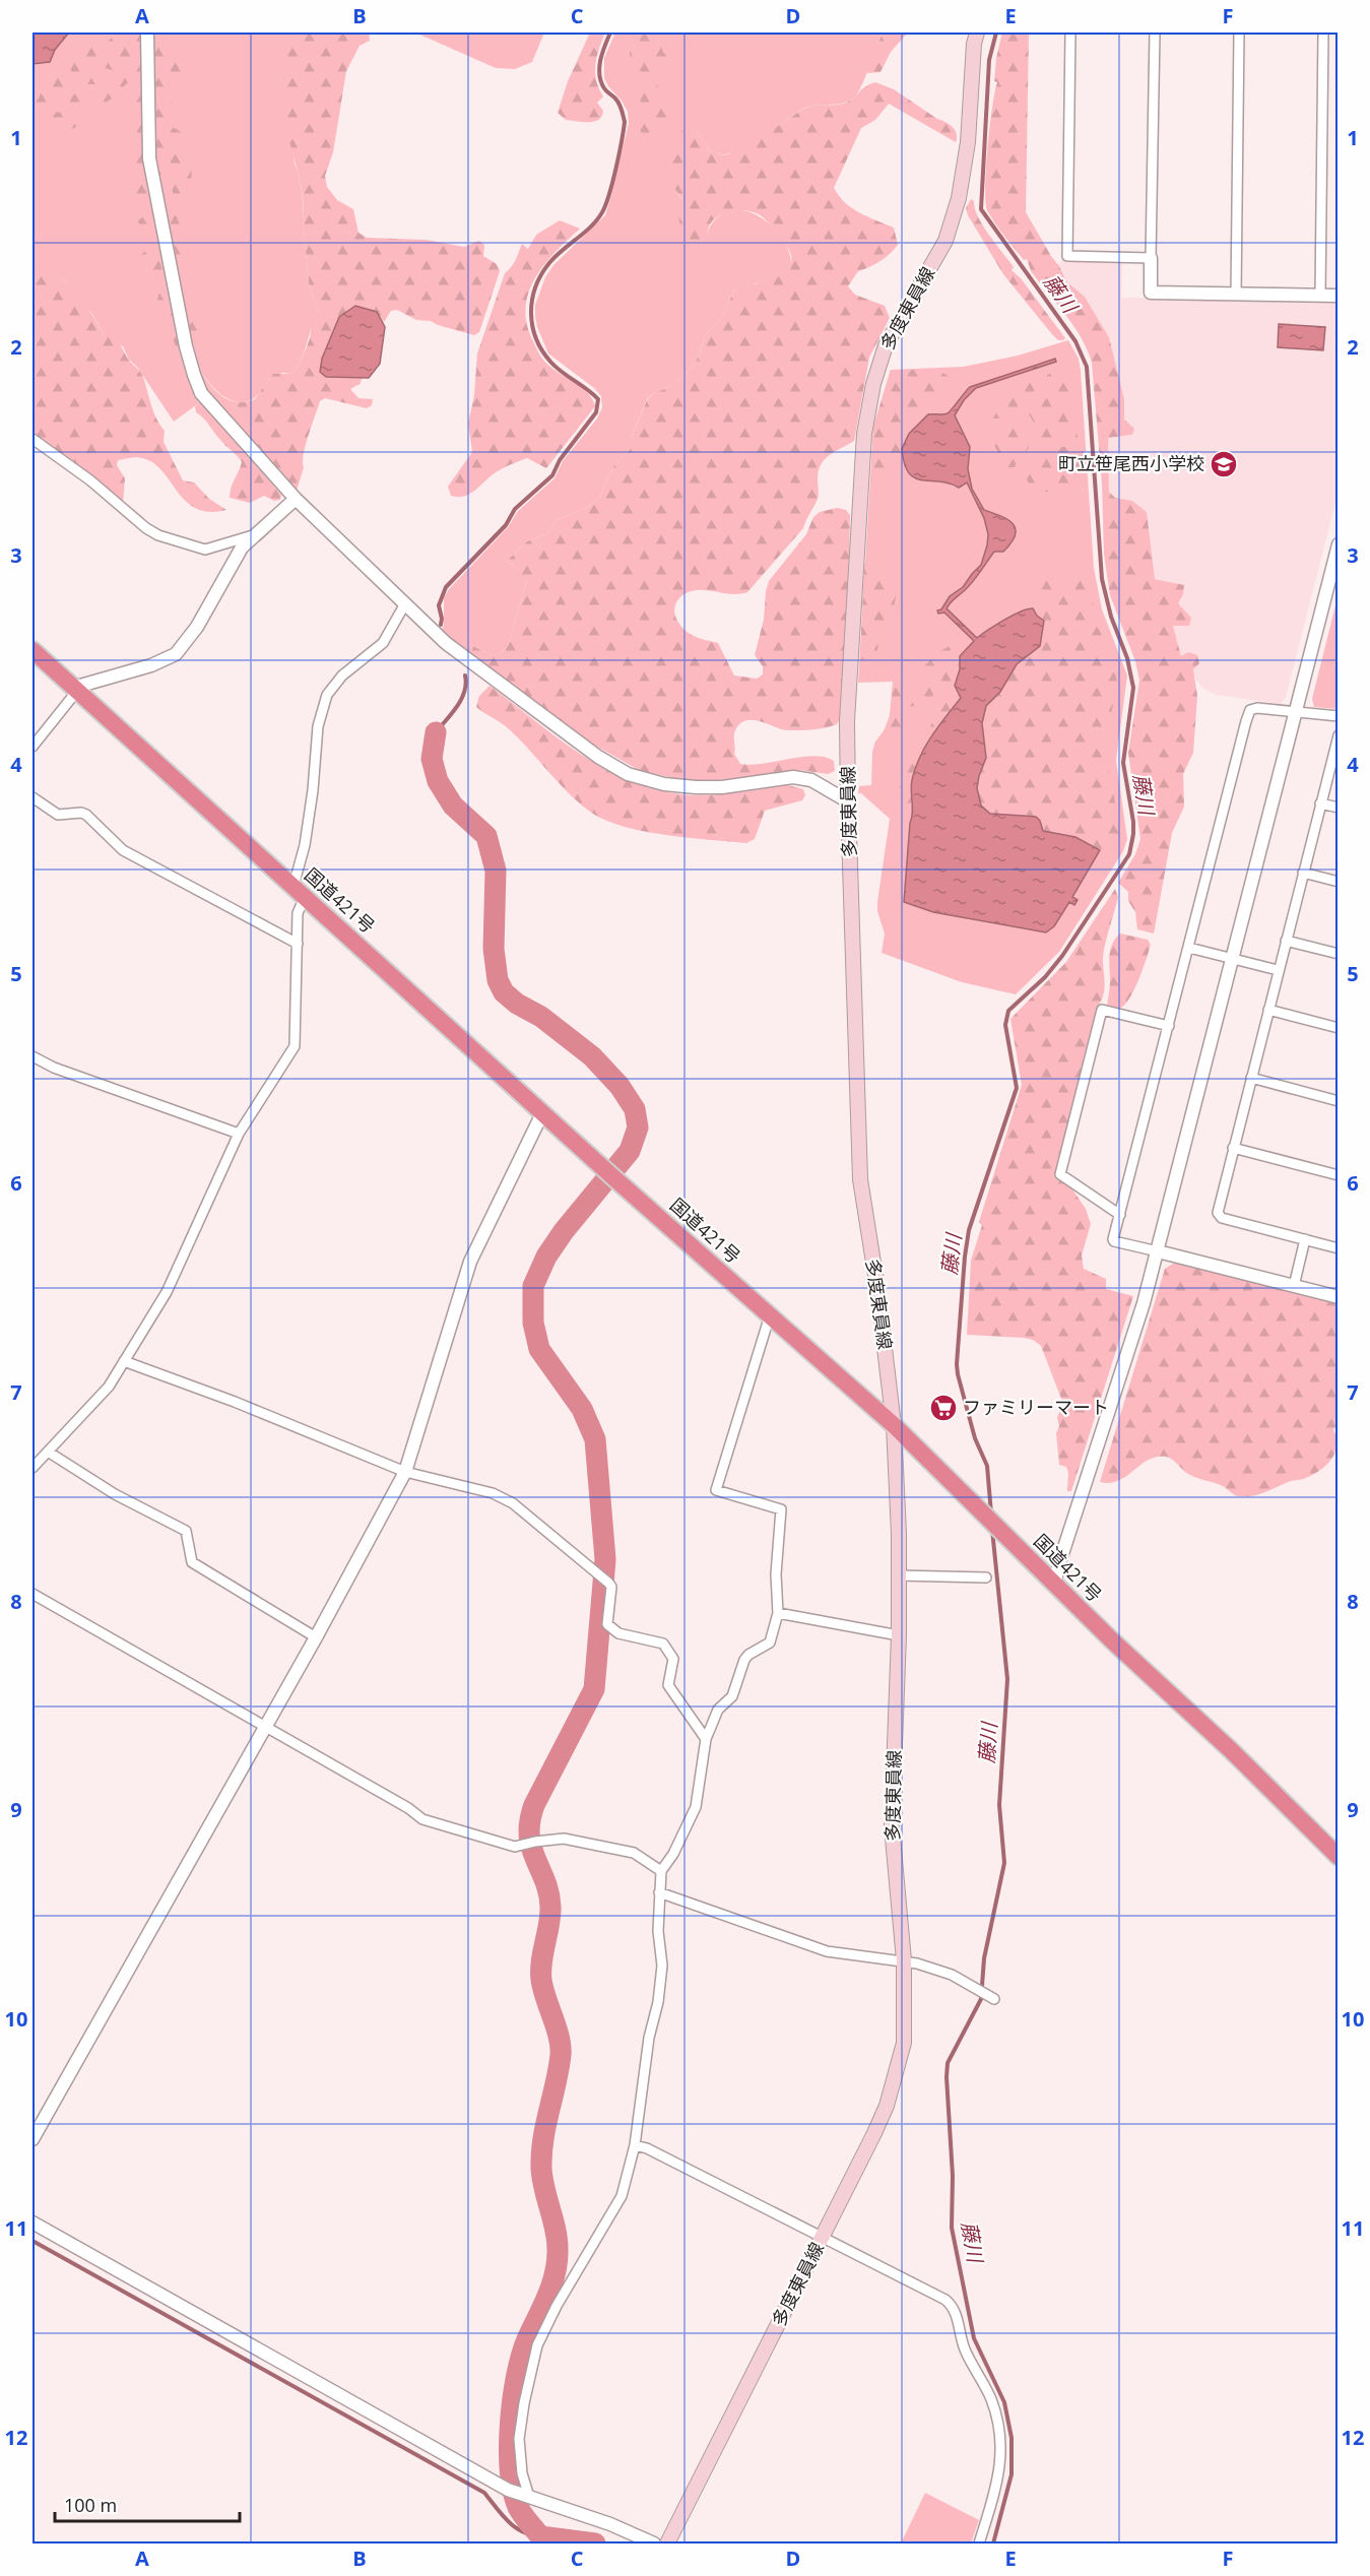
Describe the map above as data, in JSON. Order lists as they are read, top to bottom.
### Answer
{
  "streets": {
    "highway": ["国道421号"],
    "main road": ["多度東員線"]
  },
  "crossings": [
    ["多度東員線", "国道421号"]
  ],
  "water": ["藤川"],
  "places": {
    "school or university": ["町立笹尾西小学校"],
    "supermarket": ["ファミリーマート"]
  },
  "scale_bar": "100 m",
  "grid": {
    "columns": [
      "A",
      "B",
      "C",
      "D",
      "E",
      "F"
    ],
    "rows": [
      "1",
      "2",
      "3",
      "4",
      "5",
      "6",
      "7",
      "8",
      "9",
      "10",
      "11",
      "12"
    ]
  }
}
